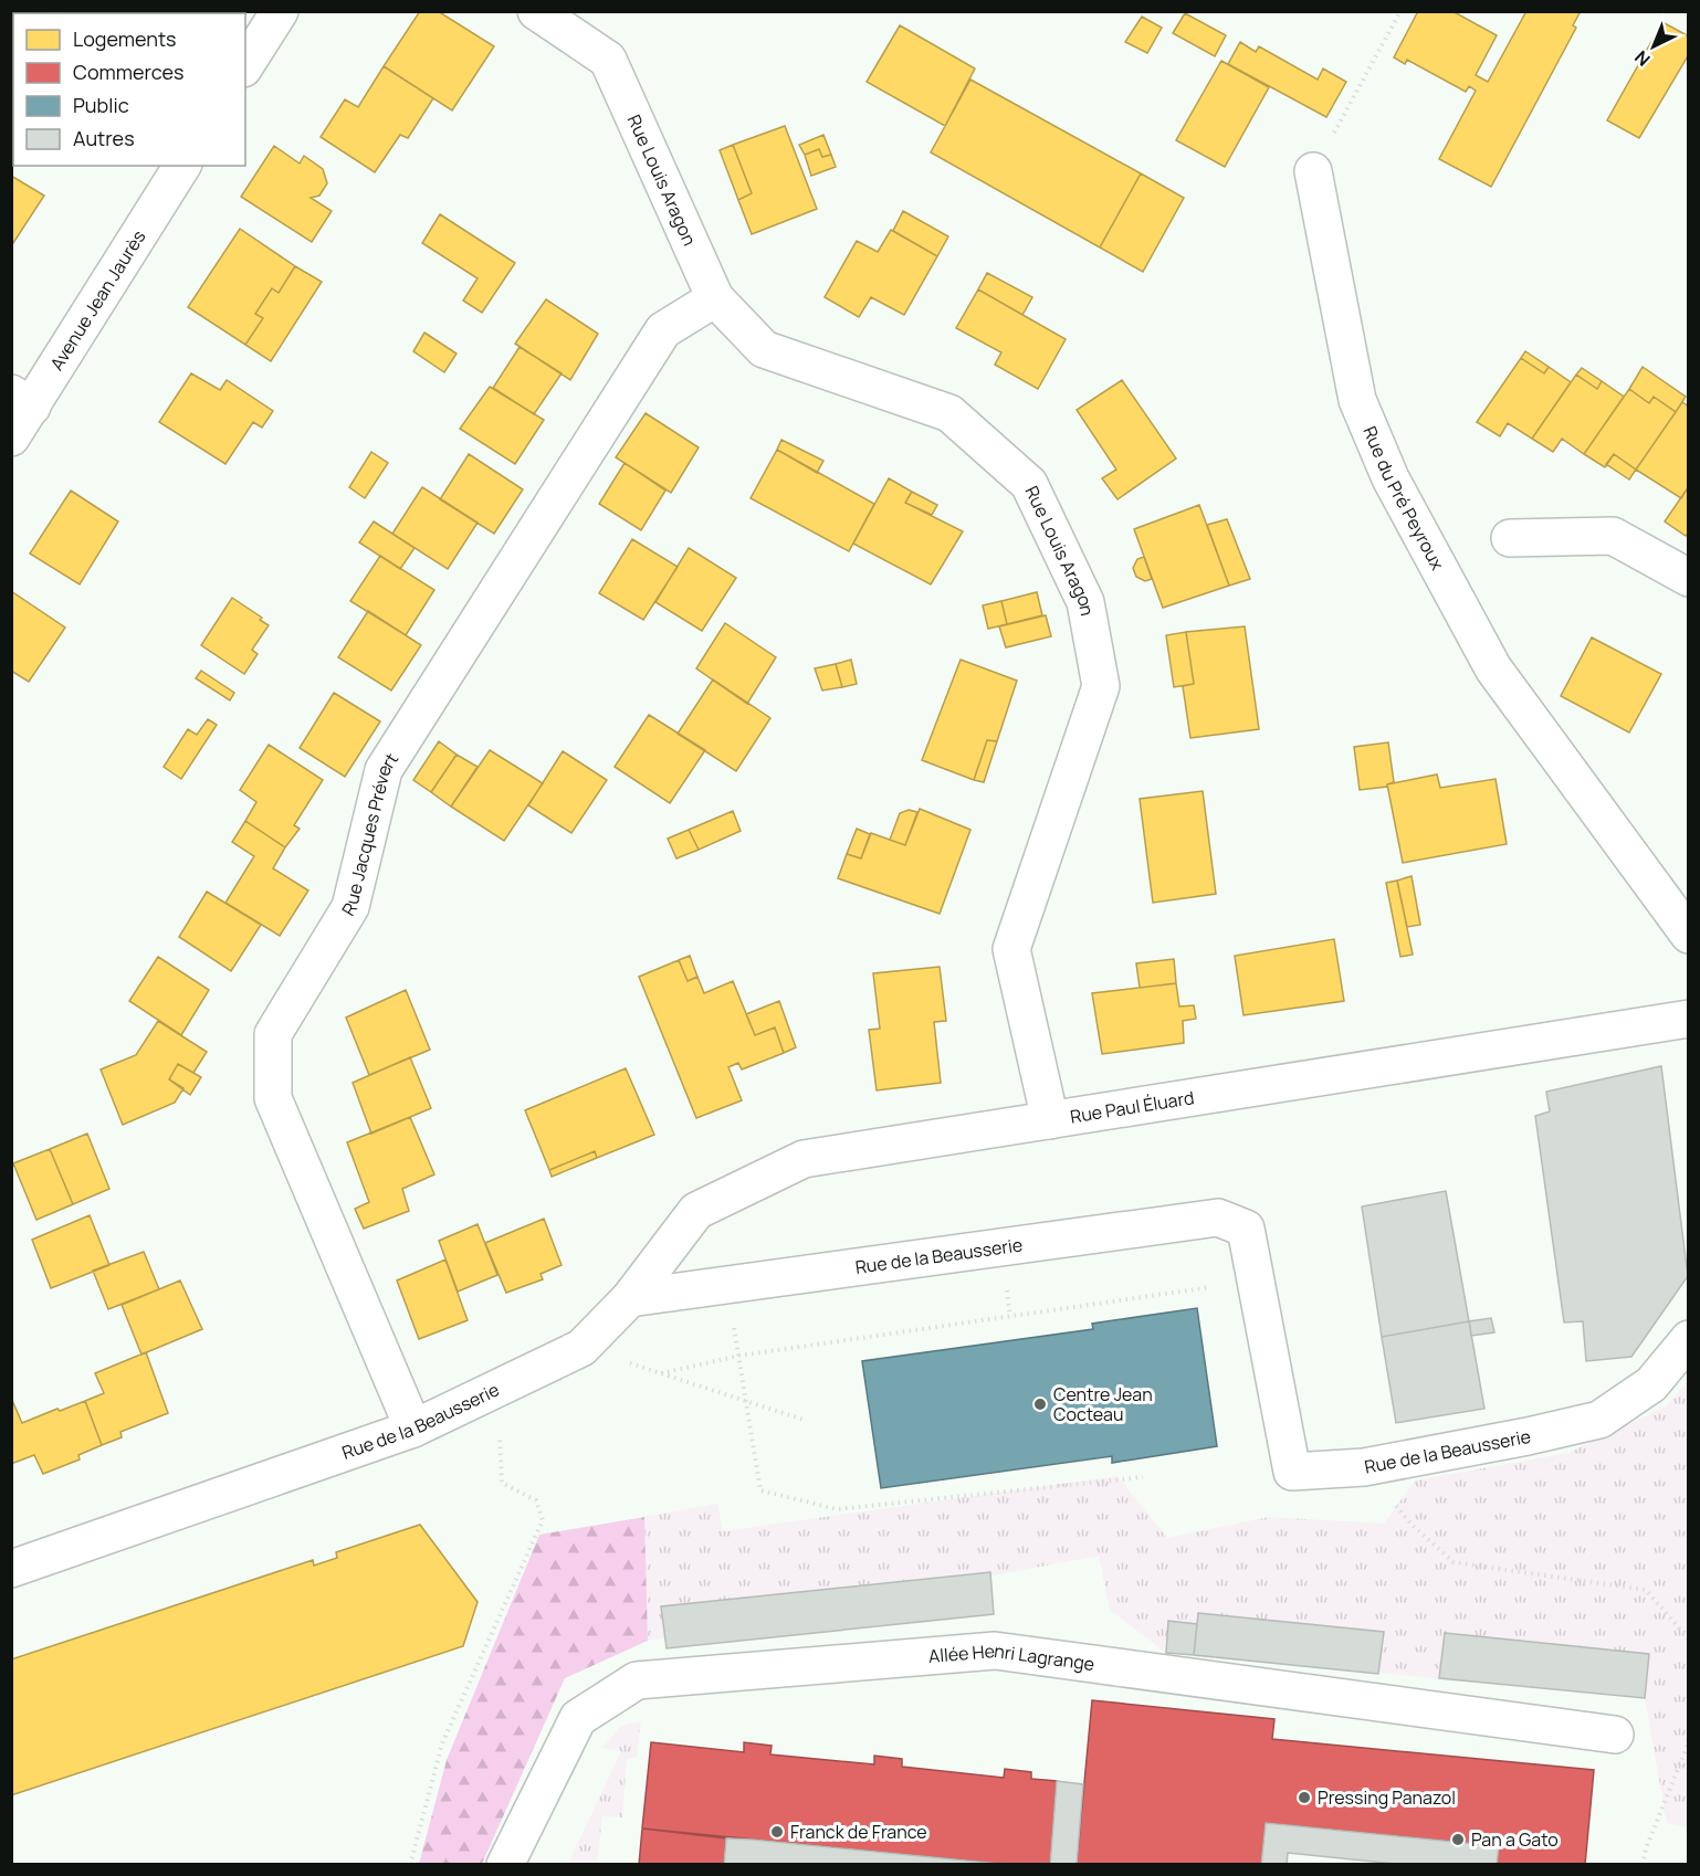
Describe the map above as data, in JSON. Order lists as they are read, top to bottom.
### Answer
{
  "streets": {
    "street": [
      "Rue Louis Aragon",
      "Avenue Jean Jaurès",
      "Rue du Pré Peyroux",
      "Rue Jacques Prévert",
      "Rue Paul Éluard",
      "Rue de la Beausserie",
      "Allée Henri Lagrange"
    ]
  },
  "crossings": [
    ["Rue Louis Aragon", "Rue Jacques Prévert"],
    ["Rue Louis Aragon", "Rue Paul Éluard"],
    ["Rue Jacques Prévert", "Rue de la Beausserie"],
    ["Rue Paul Éluard", "Rue de la Beausserie"]
  ],
  "places": [
    "Centre Jean Cocteau",
    "Pressing Panazol",
    "Franck de France",
    "Pan a Gato"
  ],
  "legend": [
    "Logements",
    "Commerces",
    "Public",
    "Autres"
  ],
  "north": "bottom left"
}
